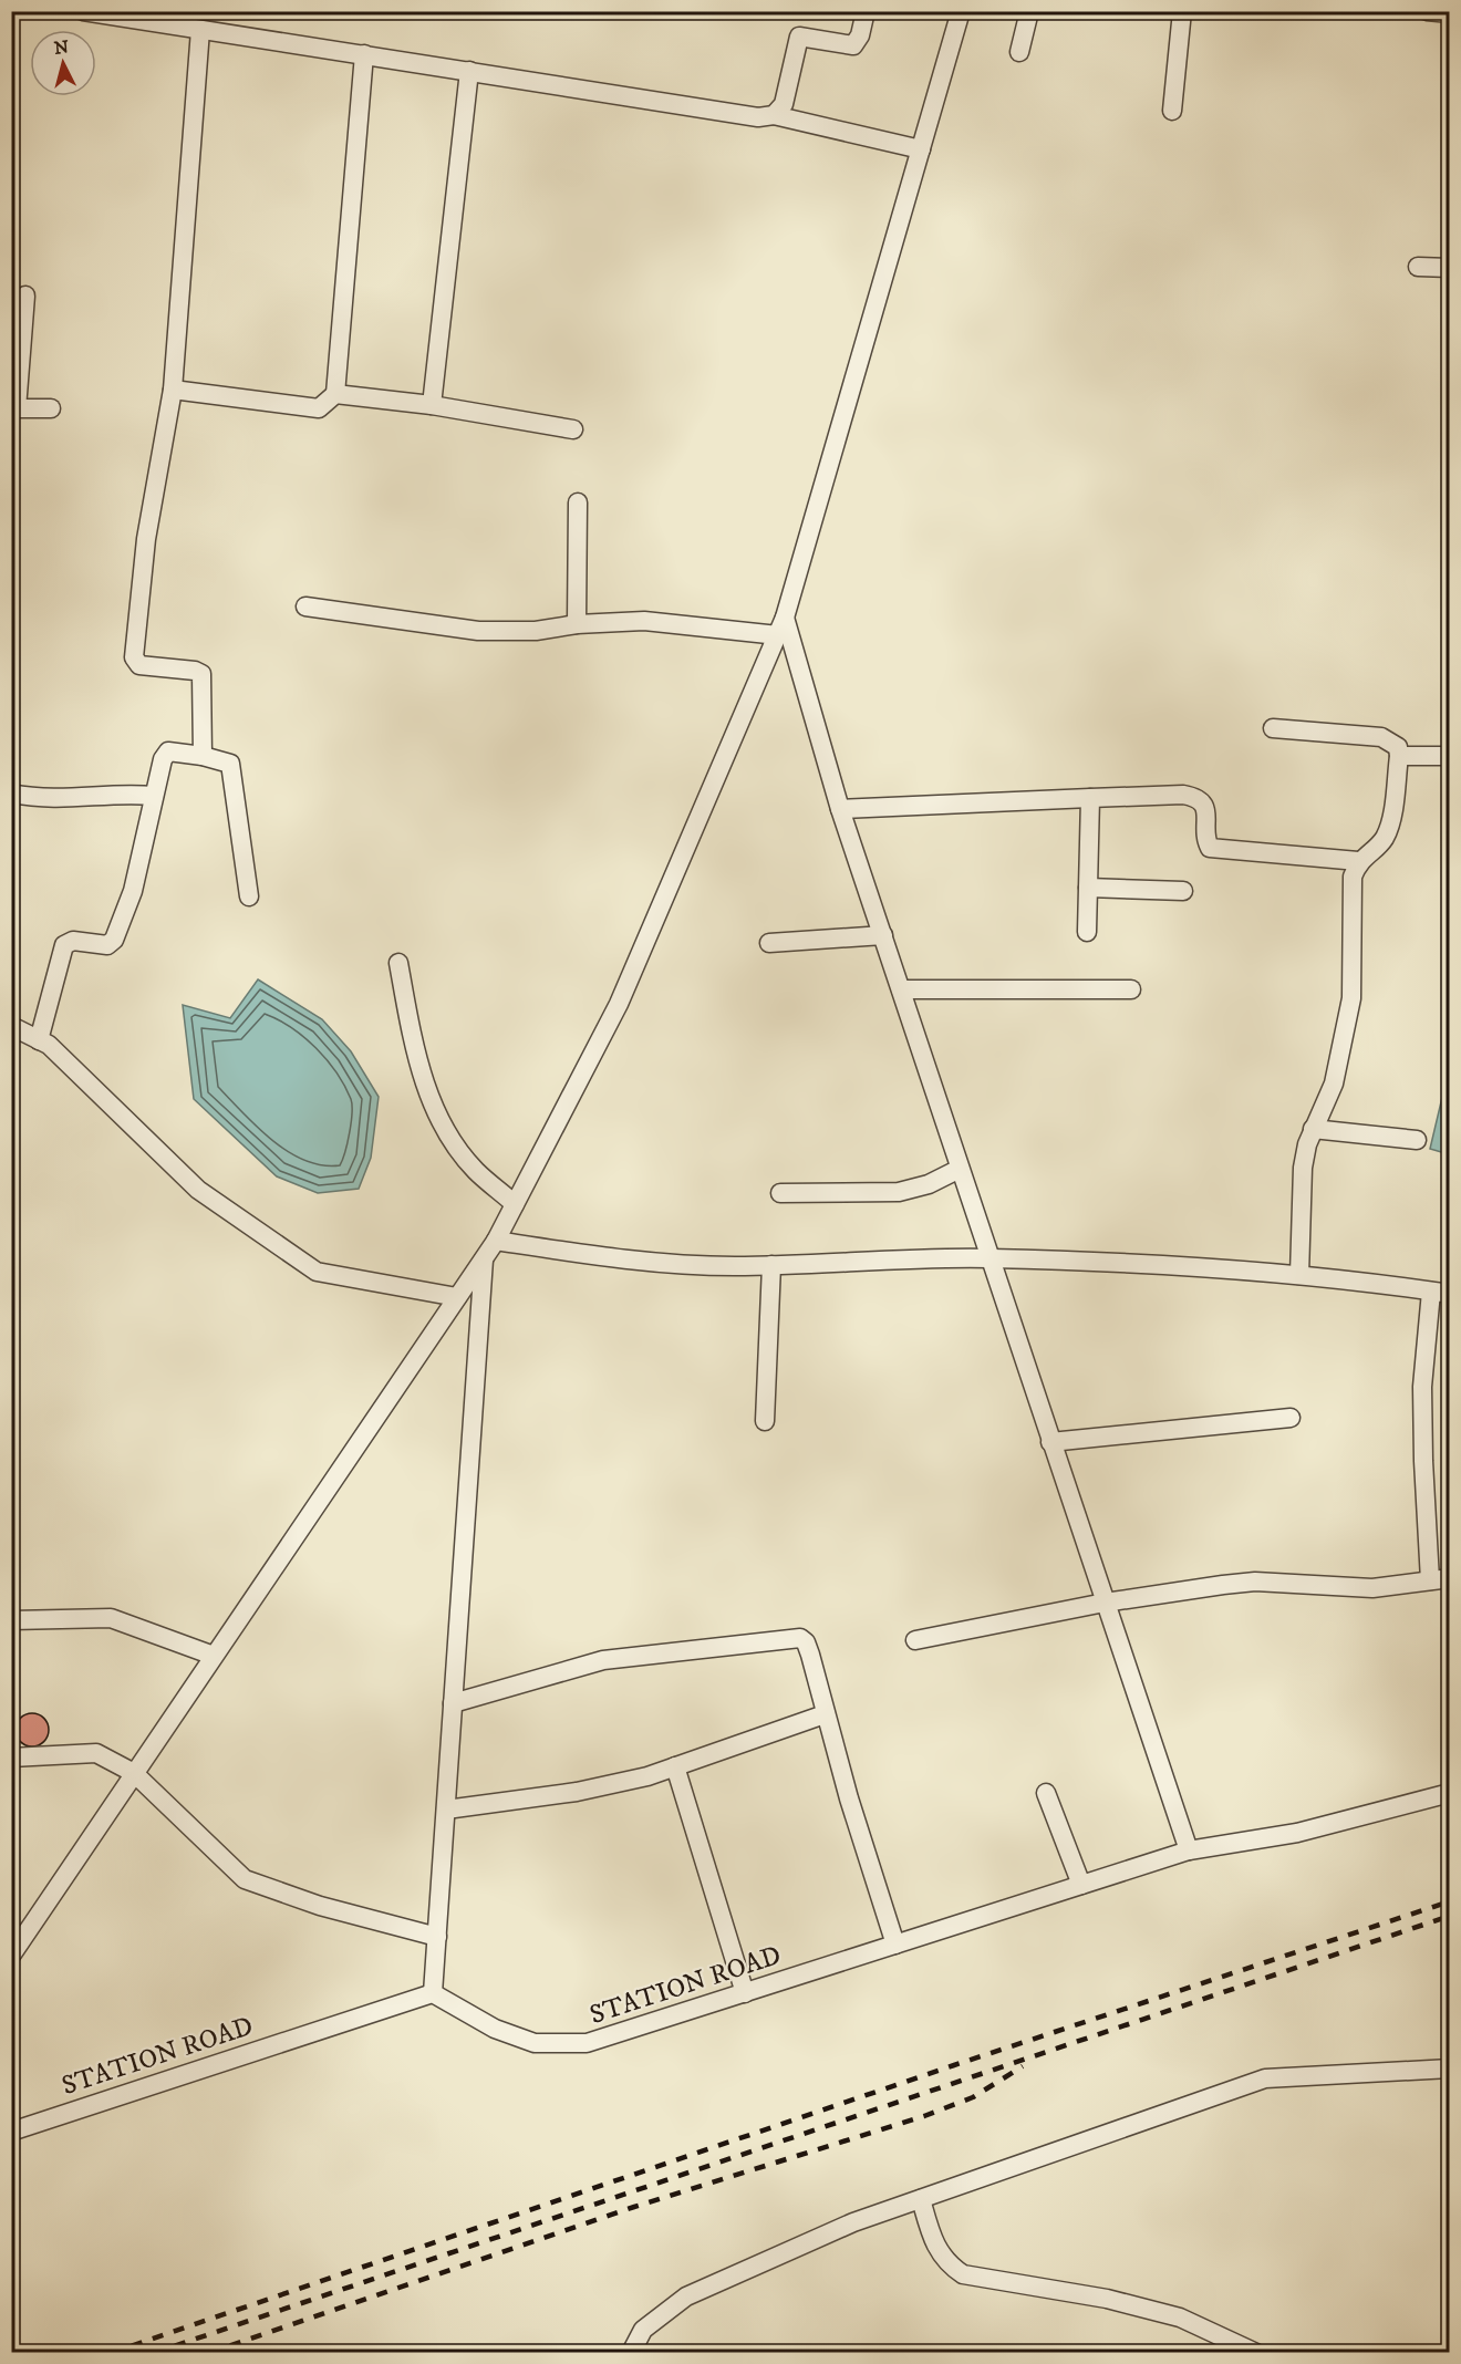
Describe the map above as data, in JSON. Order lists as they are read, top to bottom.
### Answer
{
  "streets": {
    "street": ["STATION ROAD"]
  },
  "north": "top"
}
